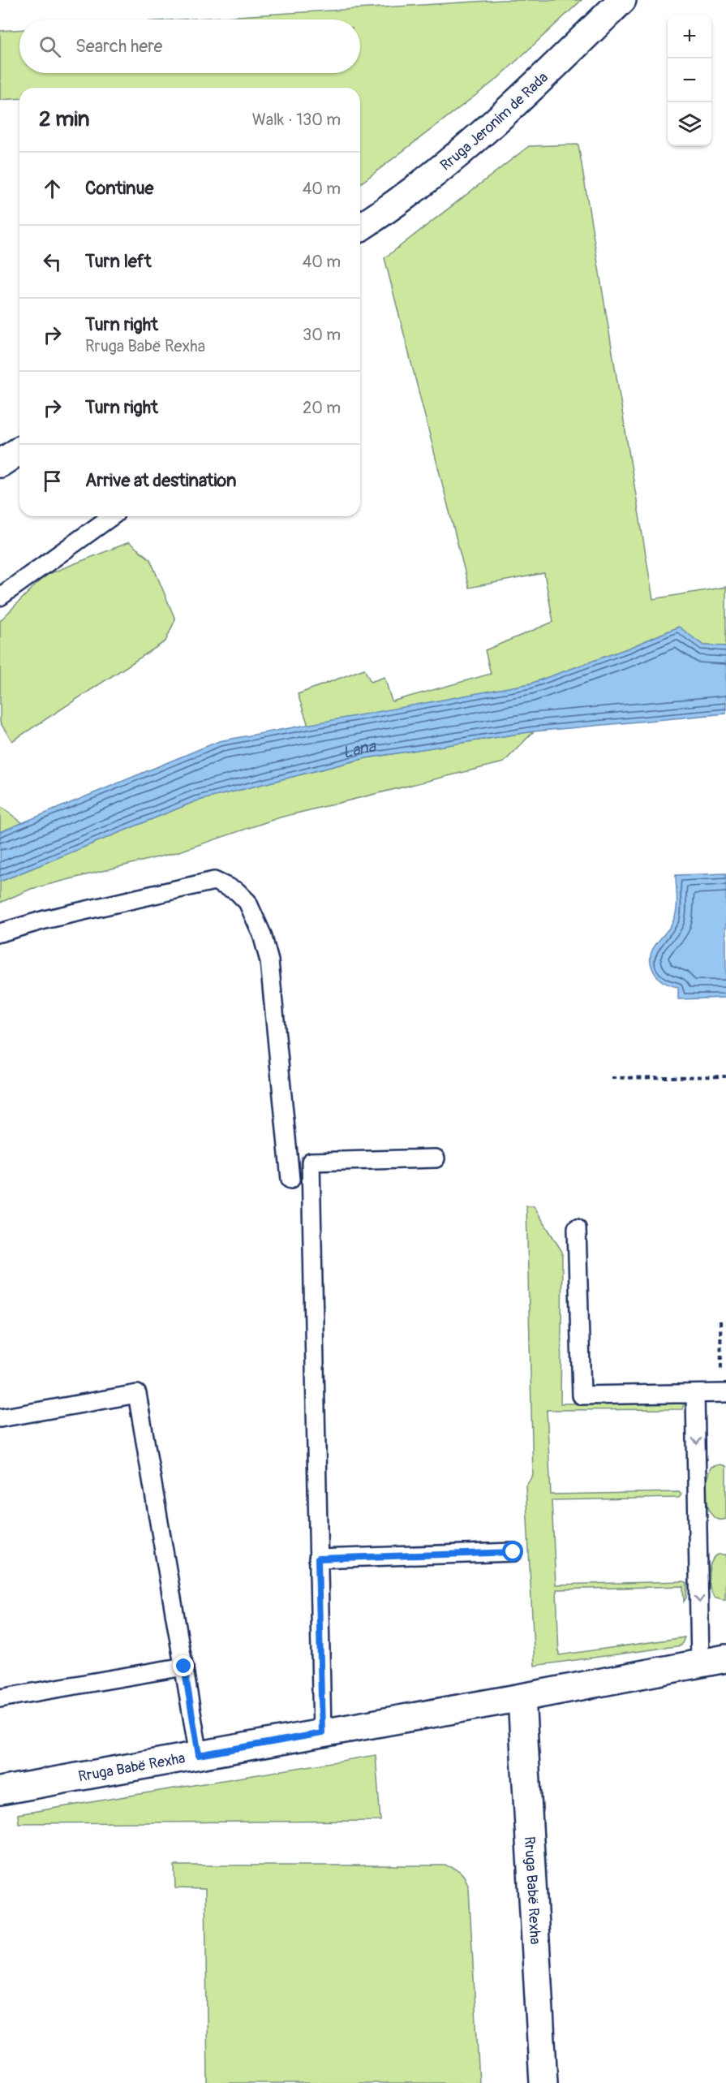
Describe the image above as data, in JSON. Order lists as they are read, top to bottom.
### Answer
{
  "streets": {
    "street": ["Rruga Jeronim de Rada", "Rruga Babë Rexha"]
  },
  "water": ["Lana"],
  "page": {
    "map_buttons": ["+", "−"],
    "search": "Search here",
    "heading": ["2 min", "Walk · 130 m"],
    "list": [
      ["Continue", "40 m"],
      ["Turn left", "40 m"],
      ["Turn right", "Rruga Babë Rexha", "30 m"],
      ["Turn right", "20 m"],
      "Arrive at destination"
    ]
  }
}
